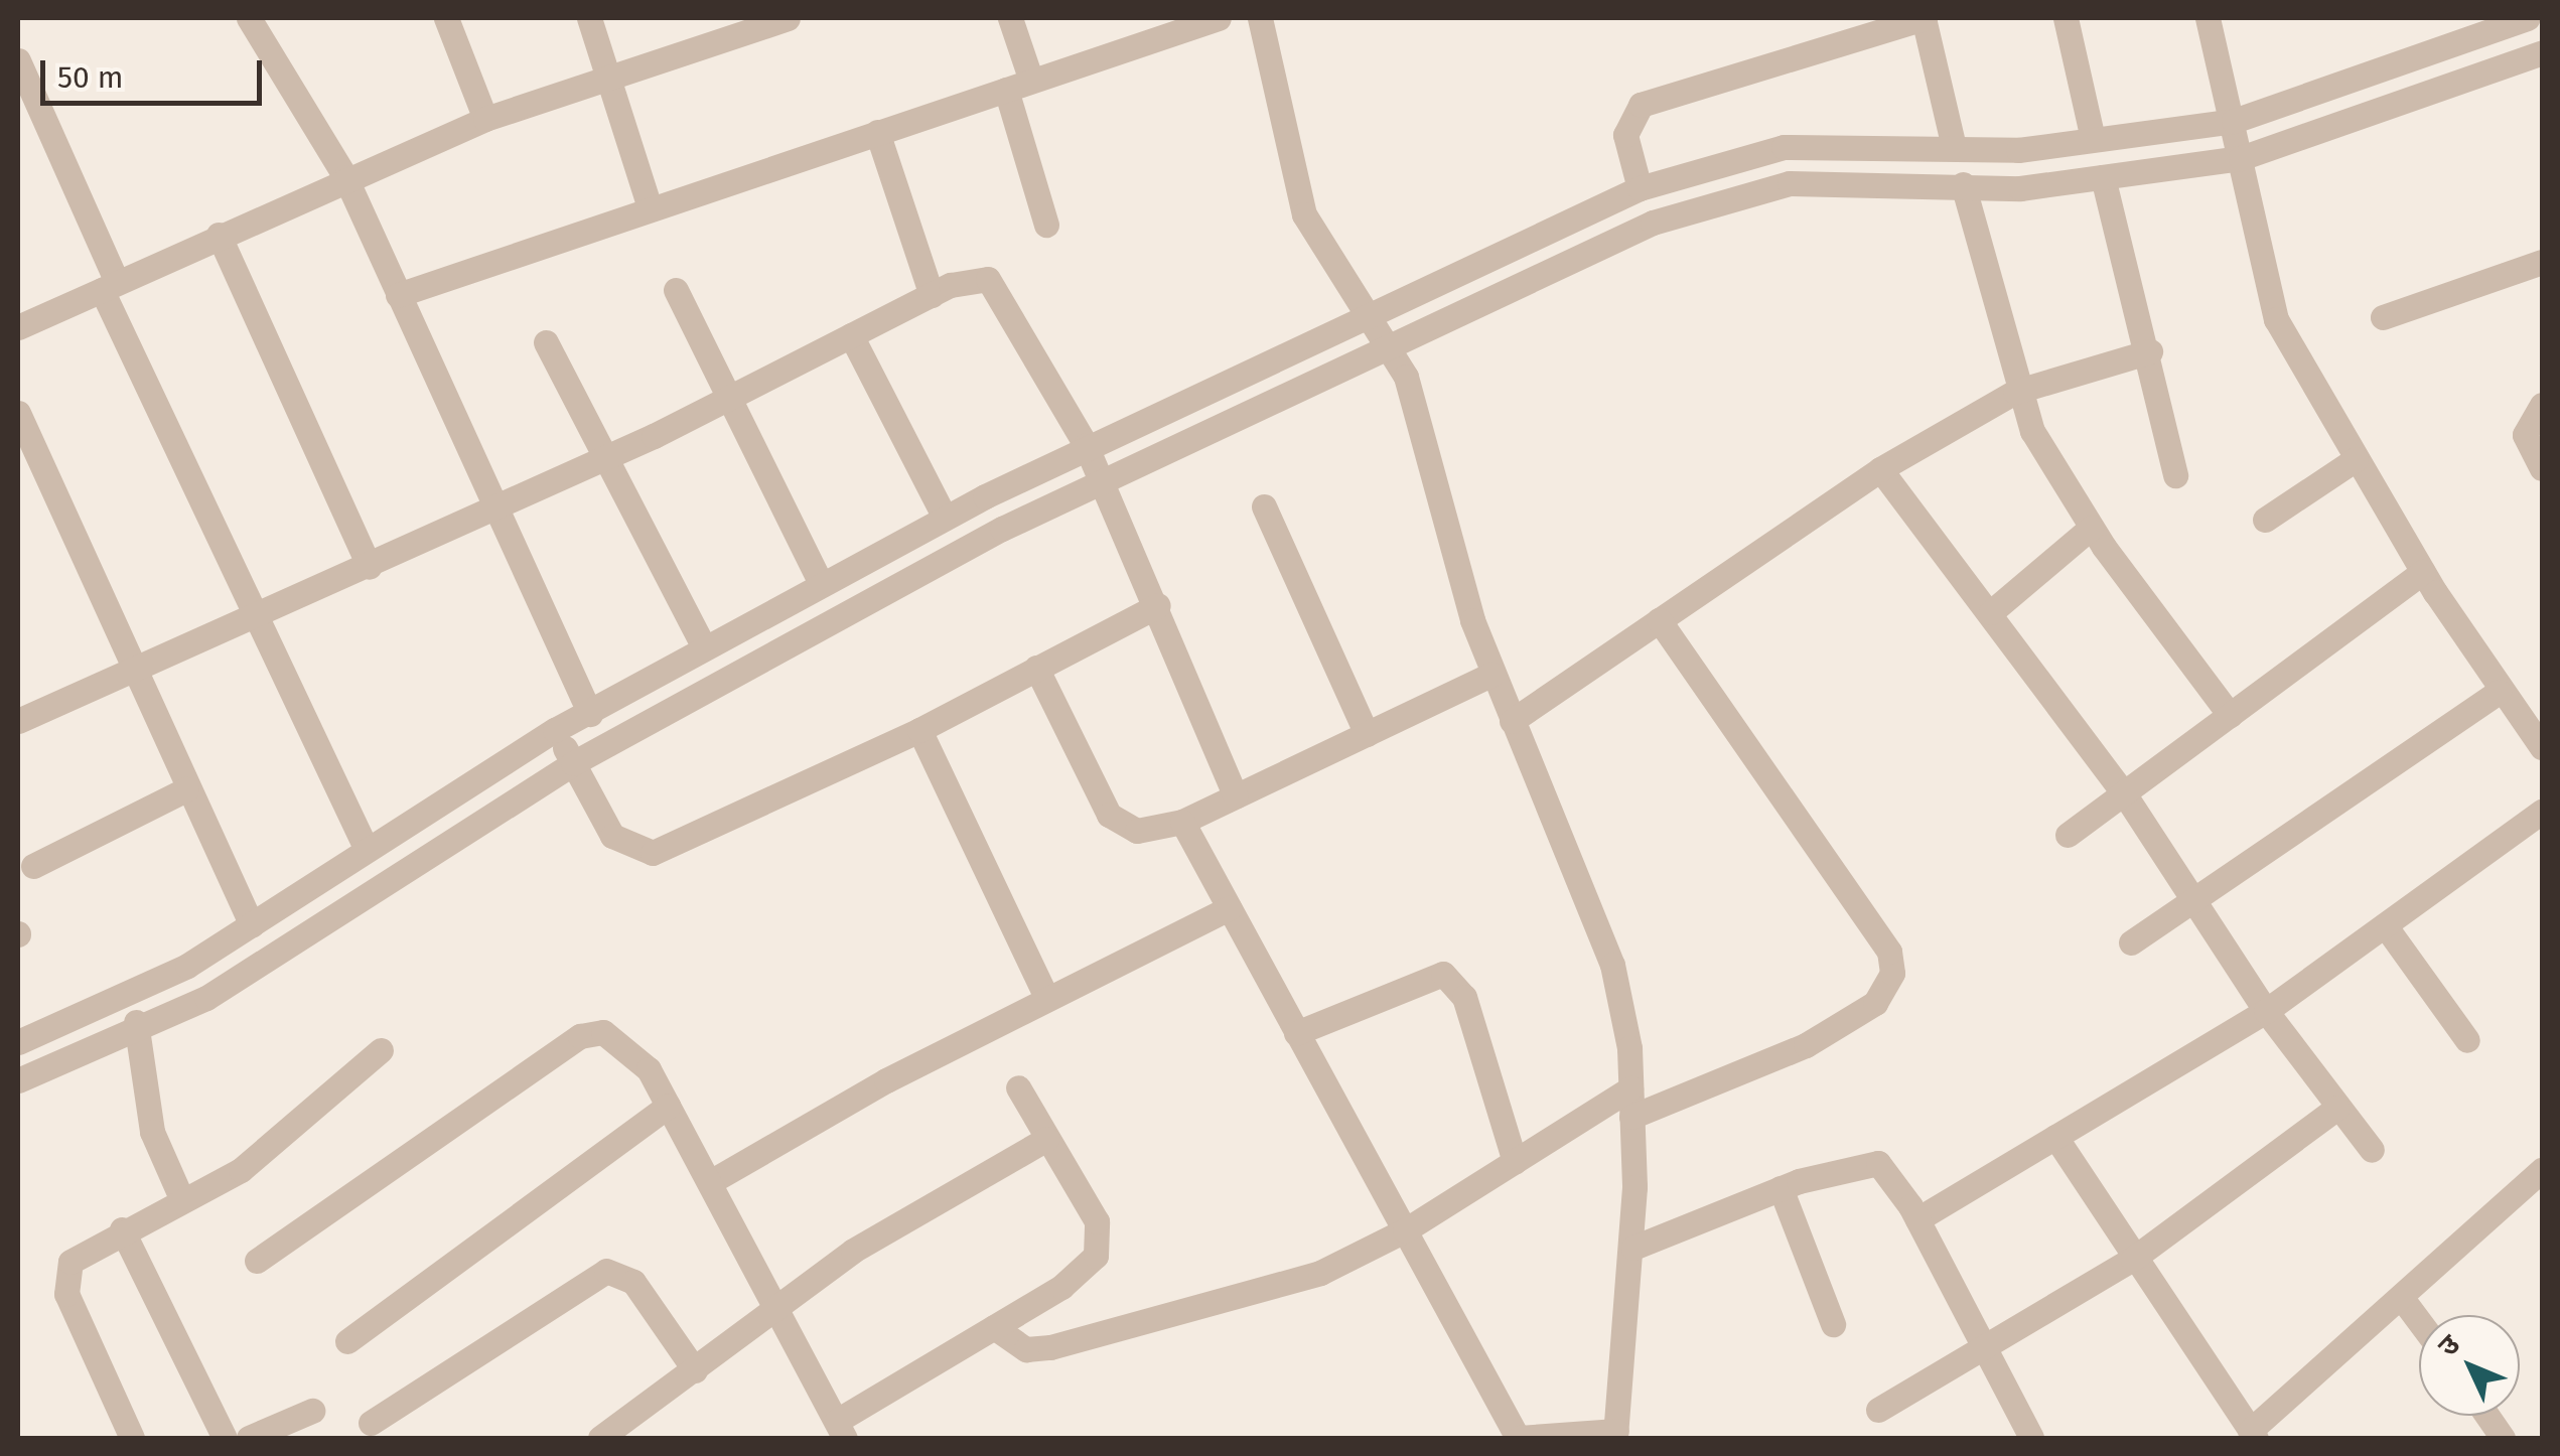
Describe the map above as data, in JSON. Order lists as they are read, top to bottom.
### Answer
{
  "scale_bar": "50 m",
  "north": "top left"
}
